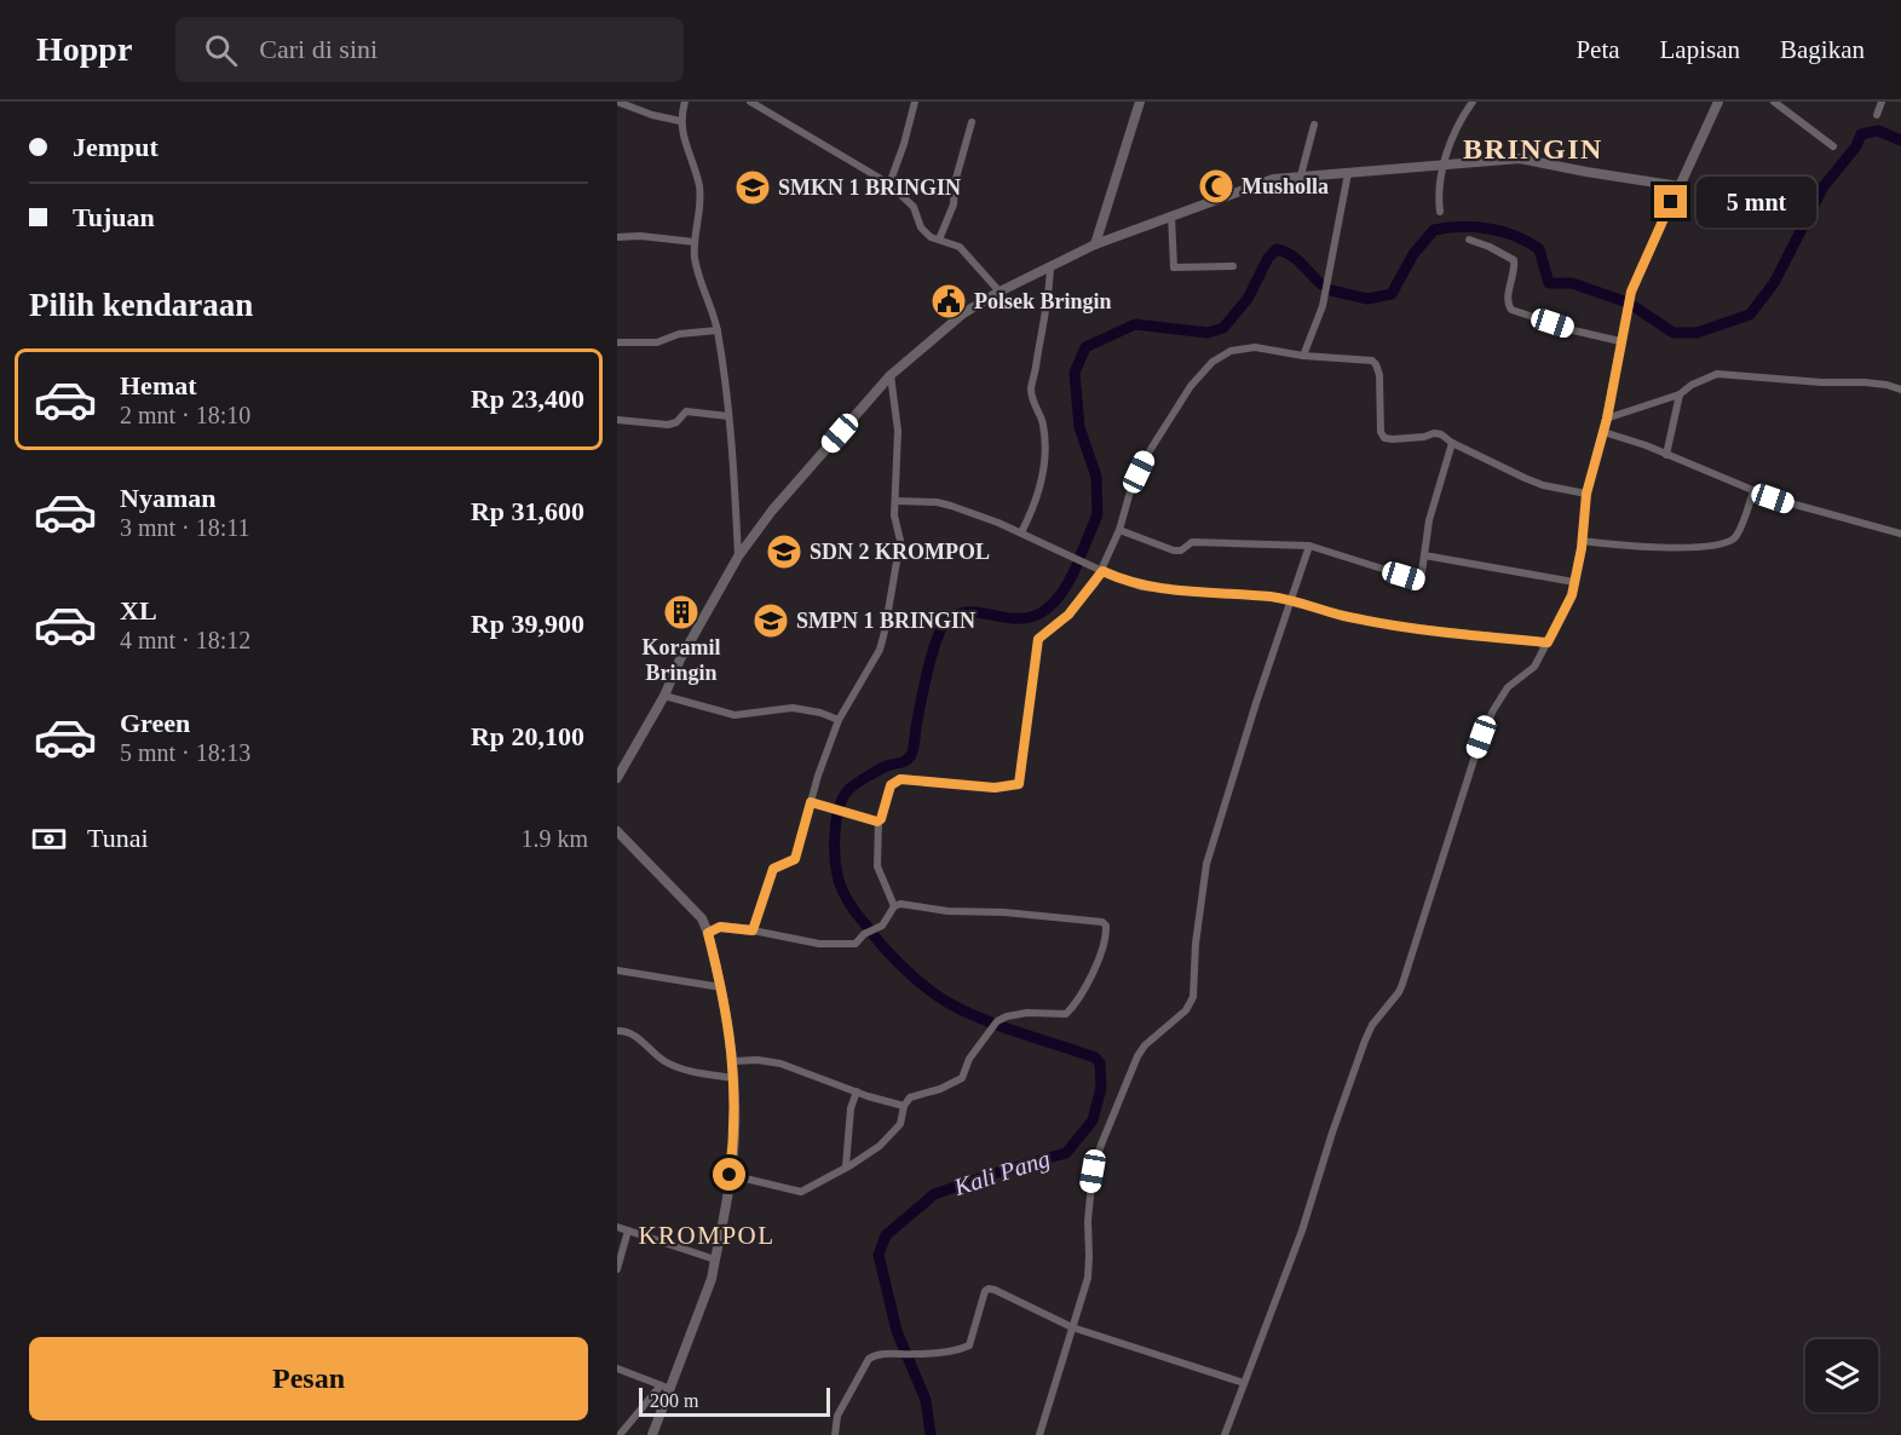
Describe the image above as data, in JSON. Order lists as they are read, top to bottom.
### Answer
{
  "districts": ["BRINGIN", "KROMPOL"],
  "water": ["Kali Pang"],
  "places": {
    "mosque": ["Musholla"],
    "school or university": ["SMKN 1 BRINGIN", "SDN 2 KROMPOL", "SMPN 1 BRINGIN"],
    "public building": ["Polsek Bringin"],
    "building": ["Koramil Bringin"]
  },
  "scale_bar": "200 m",
  "page": {
    "header": "Hoppr",
    "search": "Cari di sini",
    "nav": ["Peta", "Lapisan", "Bagikan"],
    "banner": ["Jemput", "Tujuan"],
    "bubble": "5 mnt",
    "heading": "Pilih kendaraan",
    "list": [
      {
        "name": "Hemat",
        "note": "2 mnt · 18:10",
        "value": "Rp 23,400"
      },
      {
        "name": "Nyaman",
        "note": "3 mnt · 18:11",
        "value": "Rp 31,600"
      },
      {
        "name": "XL",
        "note": "4 mnt · 18:12",
        "value": "Rp 39,900"
      },
      {
        "name": "Green",
        "note": "5 mnt · 18:13",
        "value": "Rp 20,100"
      }
    ],
    "pay": ["Tunai", "1.9 km"],
    "buttons": "Pesan",
    "scale": "200 m"
  }
}
